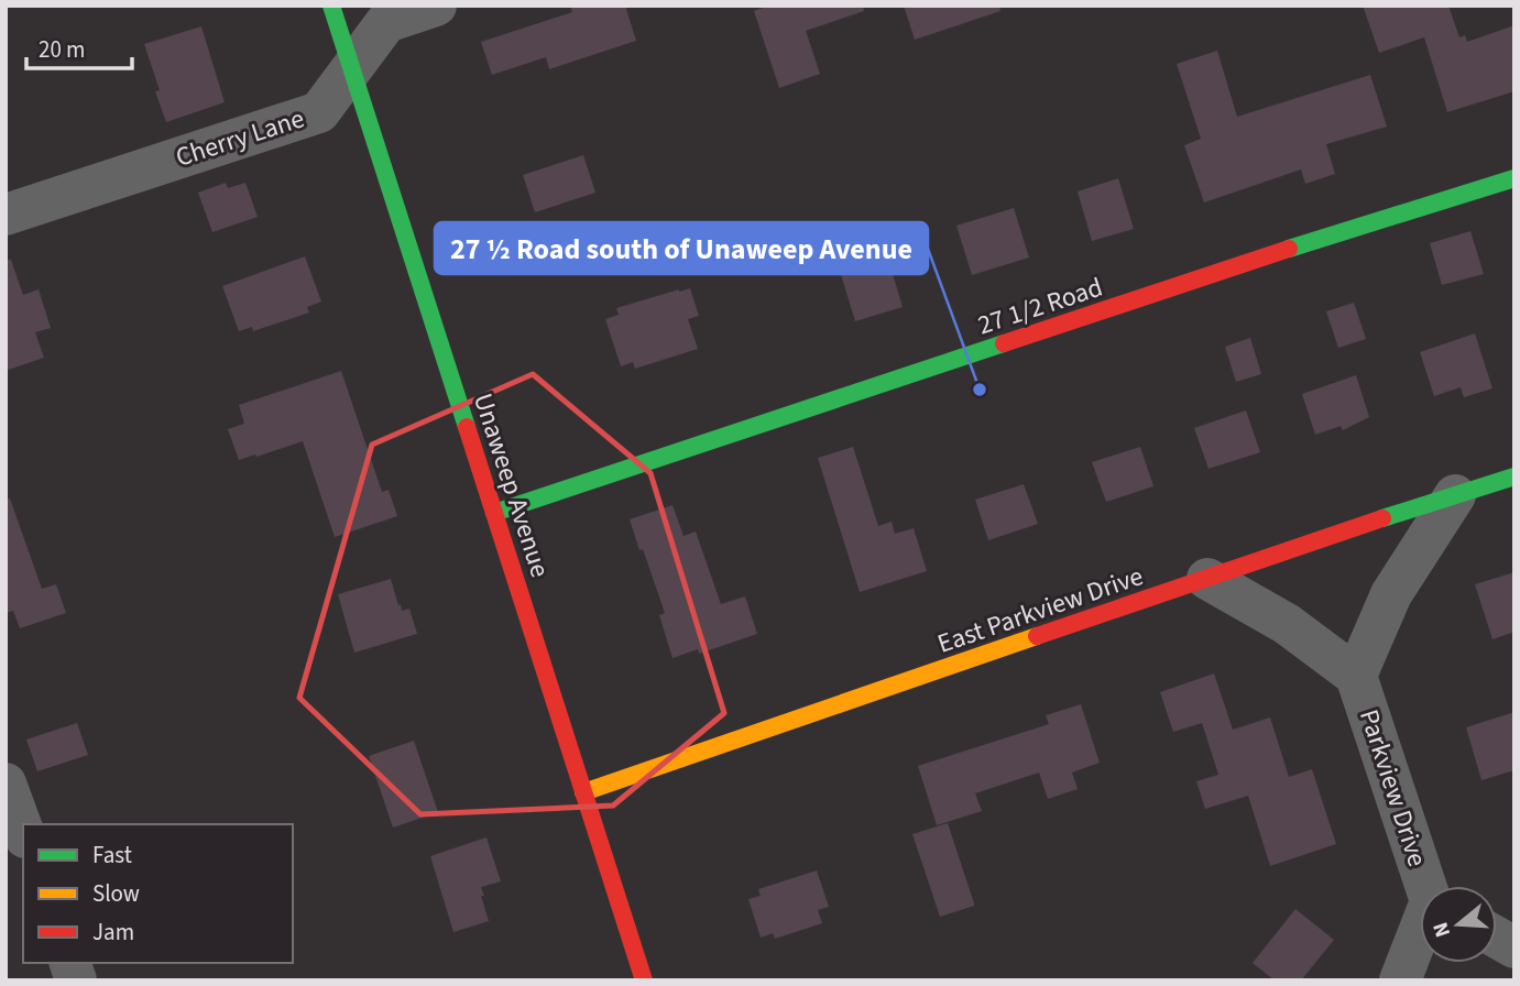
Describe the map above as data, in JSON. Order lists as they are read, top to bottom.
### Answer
{
  "streets": {
    "street": [
      "Cherry Lane",
      "27 1/2 Road",
      "Unaweep Avenue",
      "East Parkview Drive",
      "Parkview Drive"
    ]
  },
  "crossings": [
    ["Cherry Lane", "Unaweep Avenue"],
    ["27 1/2 Road", "Unaweep Avenue"],
    ["Unaweep Avenue", "East Parkview Drive"],
    ["East Parkview Drive", "Parkview Drive"]
  ],
  "places": ["27 ½ Road south of Unaweep Avenue"],
  "legend": ["Fast", "Slow", "Jam"],
  "scale_bar": "20 m",
  "north": "left"
}
